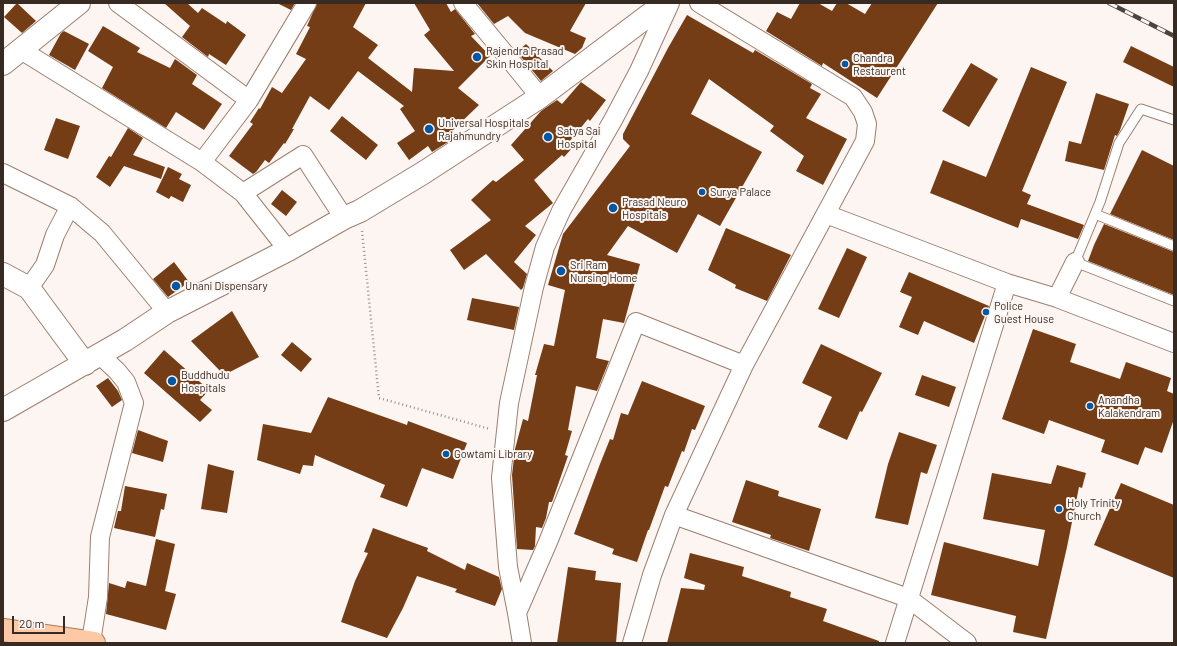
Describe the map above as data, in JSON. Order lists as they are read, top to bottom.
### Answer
{
  "places": [
    "Rajendra Prasad Skin Hospital",
    "Chandra Restaurent",
    "Universal Hospitals Rajahmundry",
    "Satya Sai Hospital",
    "Surya Palace",
    "Prasad Neuro Hospitals",
    "Sri Ram Nursing Home",
    "Unani Dispensary",
    "Police Guest House",
    "Buddhudu Hospitals",
    "Anandha Kalakendram",
    "Gowtami Library",
    "Holy Trinity Church"
  ],
  "scale_bar": "20 m"
}
